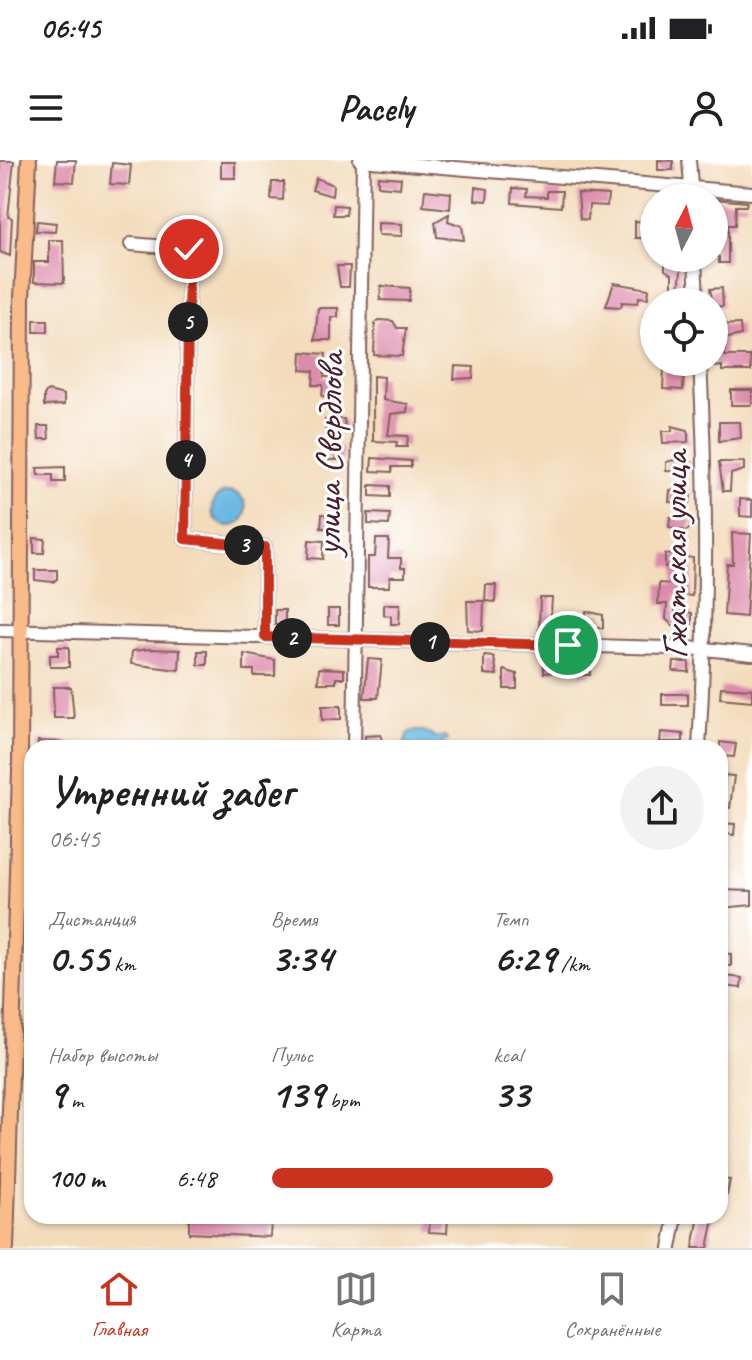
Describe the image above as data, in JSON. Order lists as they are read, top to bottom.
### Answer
{
  "streets": {
    "street": ["улица Свердлова", "Гжатская улица"]
  },
  "north": "top",
  "page": {
    "status": "06:45",
    "header": "Pacely",
    "pins": [
      "5",
      "4",
      "3",
      "2",
      "1"
    ],
    "heading": ["Утренний забег", "06:45"],
    "stats": [
      ["Дистанция", "0.55 km"],
      ["Время", "3:34"],
      ["Темп", "6:29 /km"],
      ["Набор высоты", "9 m"],
      ["Пульс", "139 bpm"],
      ["kcal", "33"]
    ],
    "list": [
      {
        "name": "100 m",
        "note": "6:48"
      }
    ],
    "tabs": ["Главная", "Карта", "Сохранённые"]
  }
}
